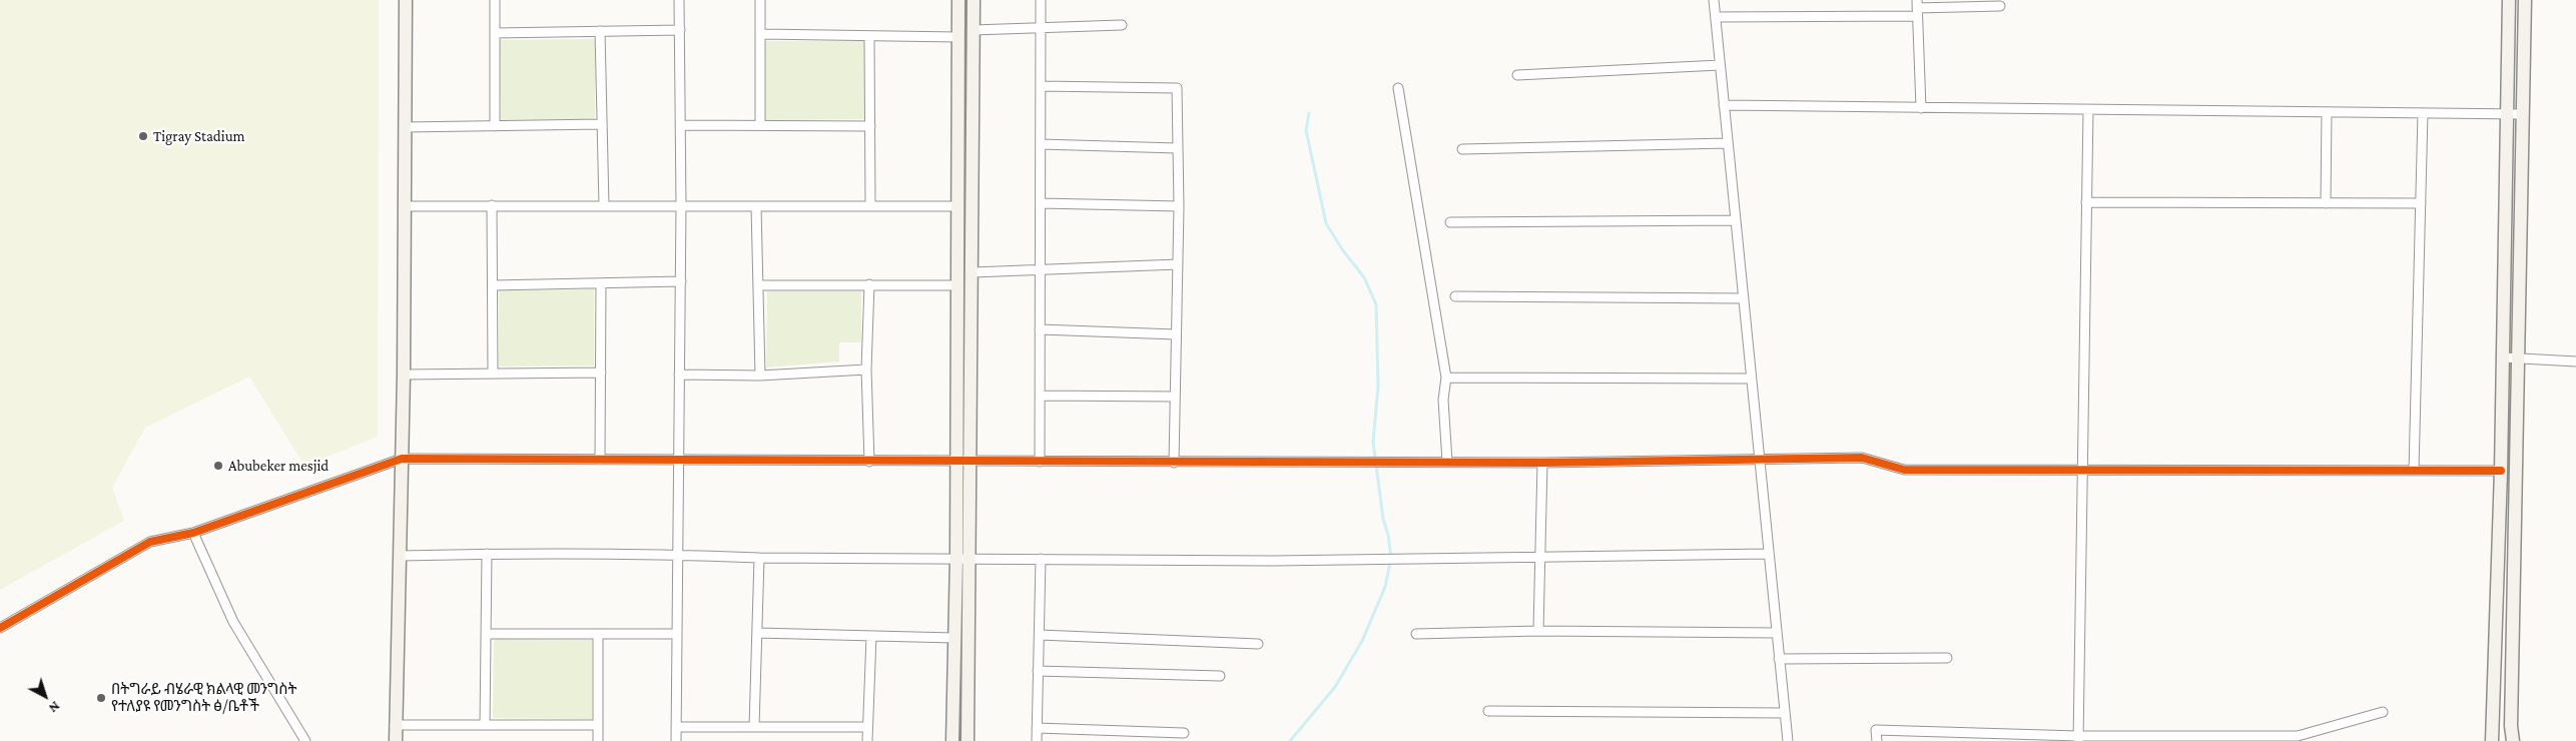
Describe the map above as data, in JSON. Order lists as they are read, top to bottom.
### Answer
{
  "places": ["Tigray Stadium", "Abubeker mesjid", "በትግራይ ብሄራዊ ክልላዊ መንግስት የተለያዩ የመንግስት ፅ/ቤቶች"],
  "north": "bottom right"
}
